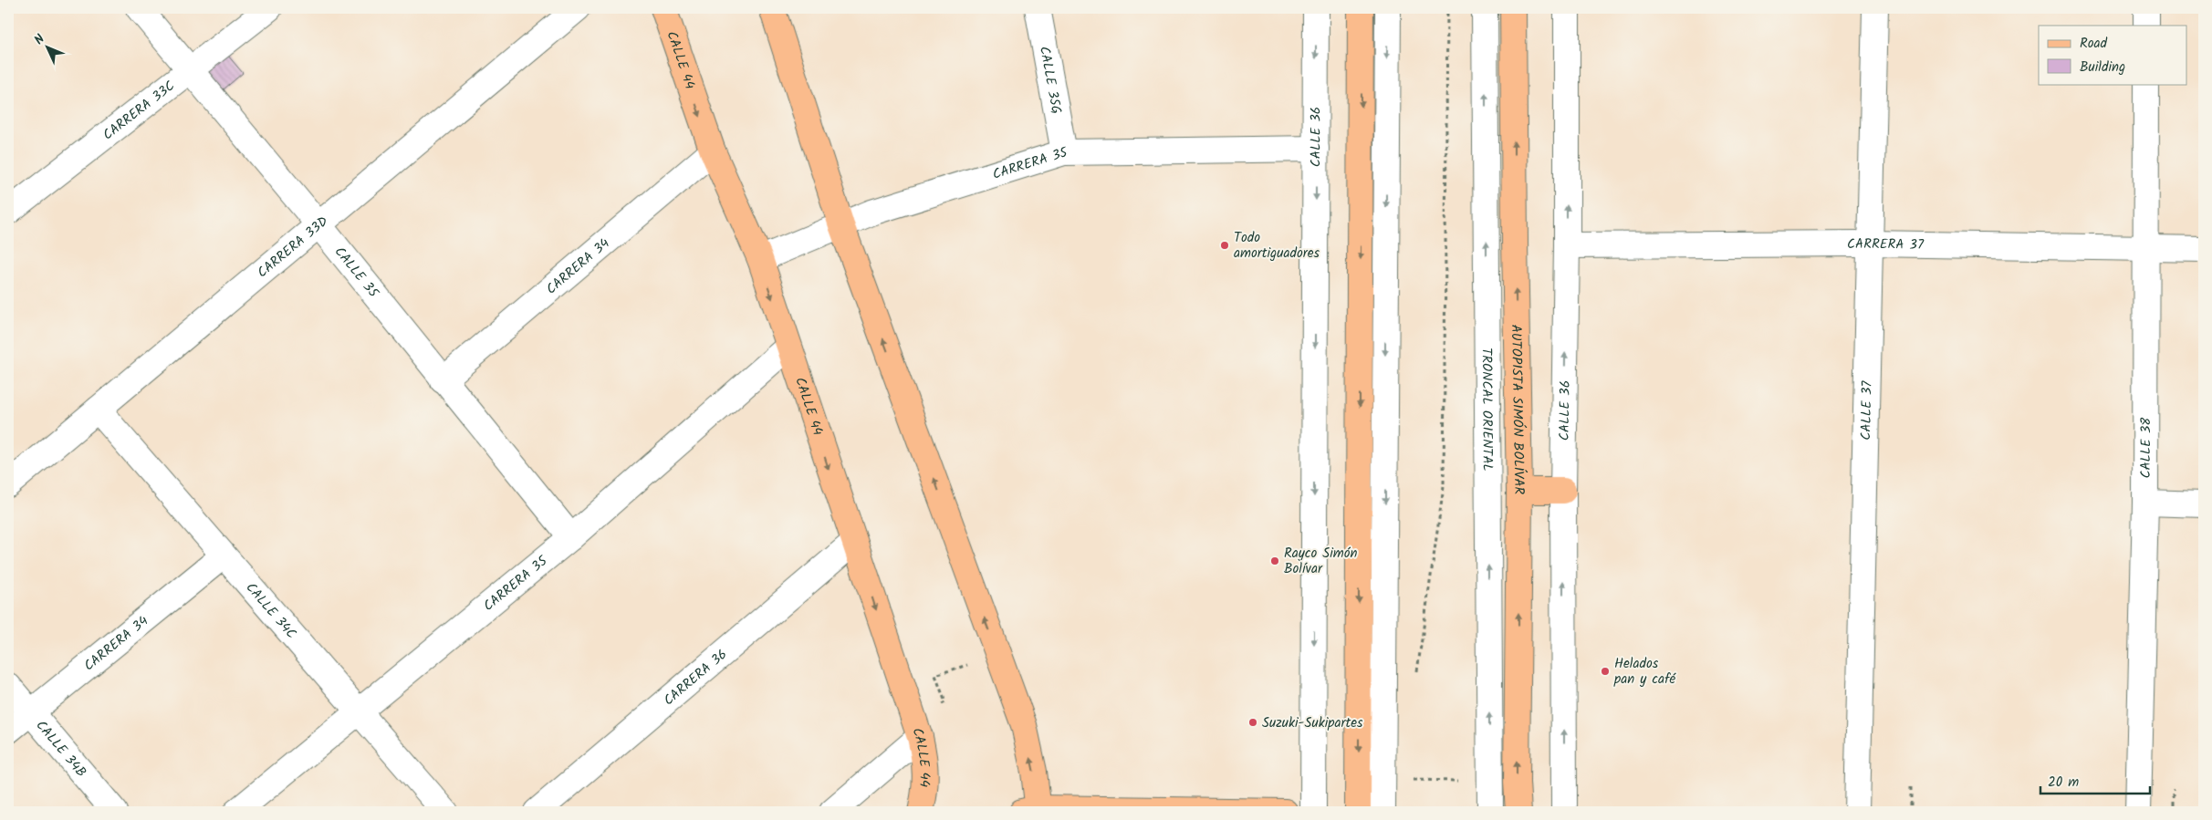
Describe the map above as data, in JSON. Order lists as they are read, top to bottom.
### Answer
{
  "streets": {
    "main road": ["CALLE 44", "AUTOPISTA SIMÓN BOLÍVAR"],
    "street": [
      "CALLE 35G",
      "CARRERA 33C",
      "CALLE 36",
      "CARRERA 35",
      "CARRERA 37",
      "CARRERA 33D",
      "CARRERA 34",
      "CALLE 35",
      "CALLE 37",
      "TRONCAL ORIENTAL",
      "CALLE 38",
      "CALLE 34C",
      "CARRERA 36",
      "CALLE 34B"
    ]
  },
  "crossings": [
    ["CALLE 44", "CARRERA 35"],
    ["CALLE 44", "CARRERA 34"],
    ["CALLE 44", "CARRERA 36"],
    ["CALLE 35G", "CARRERA 35"],
    ["CARRERA 33C", "CALLE 35"],
    ["CALLE 36", "CARRERA 35"],
    ["CALLE 36", "CARRERA 37"],
    ["CARRERA 35", "CALLE 35"],
    ["CARRERA 35", "CALLE 34C"],
    ["CARRERA 37", "CALLE 37"],
    ["CARRERA 37", "CALLE 38"],
    ["CARRERA 33D", "CALLE 35"],
    ["CARRERA 33D", "CALLE 34C"],
    ["CARRERA 34", "CALLE 35"],
    ["CARRERA 34", "CALLE 34C"],
    ["CARRERA 34", "CALLE 34B"]
  ],
  "places": [
    "Todo amortiguadores",
    "Rayco Simón Bolívar",
    "Helados pan y café",
    "Suzuki-Sukipartes"
  ],
  "legend": ["Road", "Building"],
  "scale_bar": "20 m",
  "north": "top left"
}
